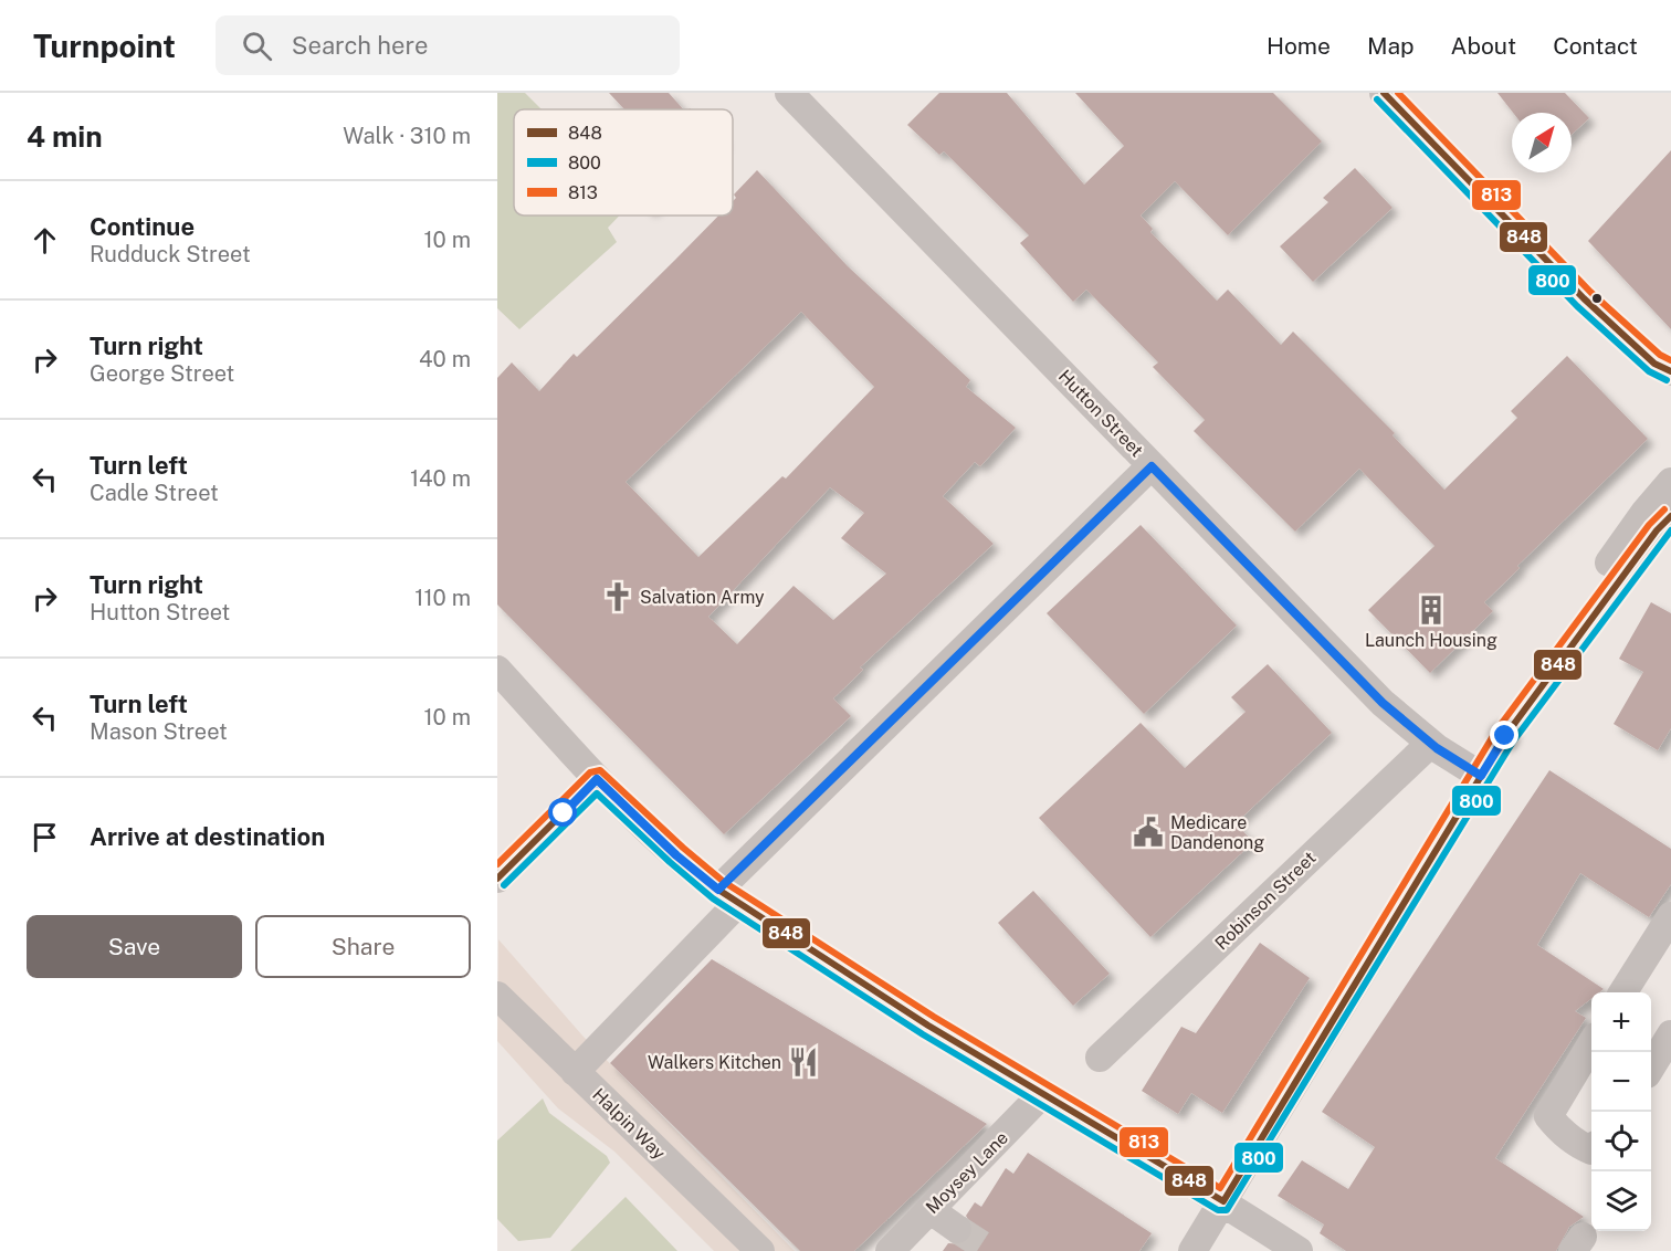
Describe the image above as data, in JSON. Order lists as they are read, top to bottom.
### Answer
{
  "streets": {
    "street": [
      "Hutton Street",
      "Robinson Street",
      "Halpin Way",
      "Moysey Lane"
    ]
  },
  "crossings": [
    ["Hutton Street", "Robinson Street"]
  ],
  "places": {
    "church": ["Salvation Army"],
    "building": ["Launch Housing"],
    "public building": ["Medicare Dandenong"],
    "restaurant": ["Walkers Kitchen"]
  },
  "lines": ["transit line 848", "transit line 813", "transit line 800"],
  "legend": ["848", "800", "813"],
  "north": "top right",
  "page": {
    "header": "Turnpoint",
    "search": "Search here",
    "nav": [
      "Home",
      "Map",
      "About",
      "Contact"
    ],
    "heading": ["4 min", "Walk · 310 m"],
    "list": [
      ["Continue", "Rudduck Street", "10 m"],
      ["Turn right", "George Street", "40 m"],
      ["Turn left", "Cadle Street", "140 m"],
      ["Turn right", "Hutton Street", "110 m"],
      ["Turn left", "Mason Street", "10 m"],
      "Arrive at destination"
    ],
    "buttons": ["Save", "Share"],
    "map_buttons": ["+", "−"]
  }
}
